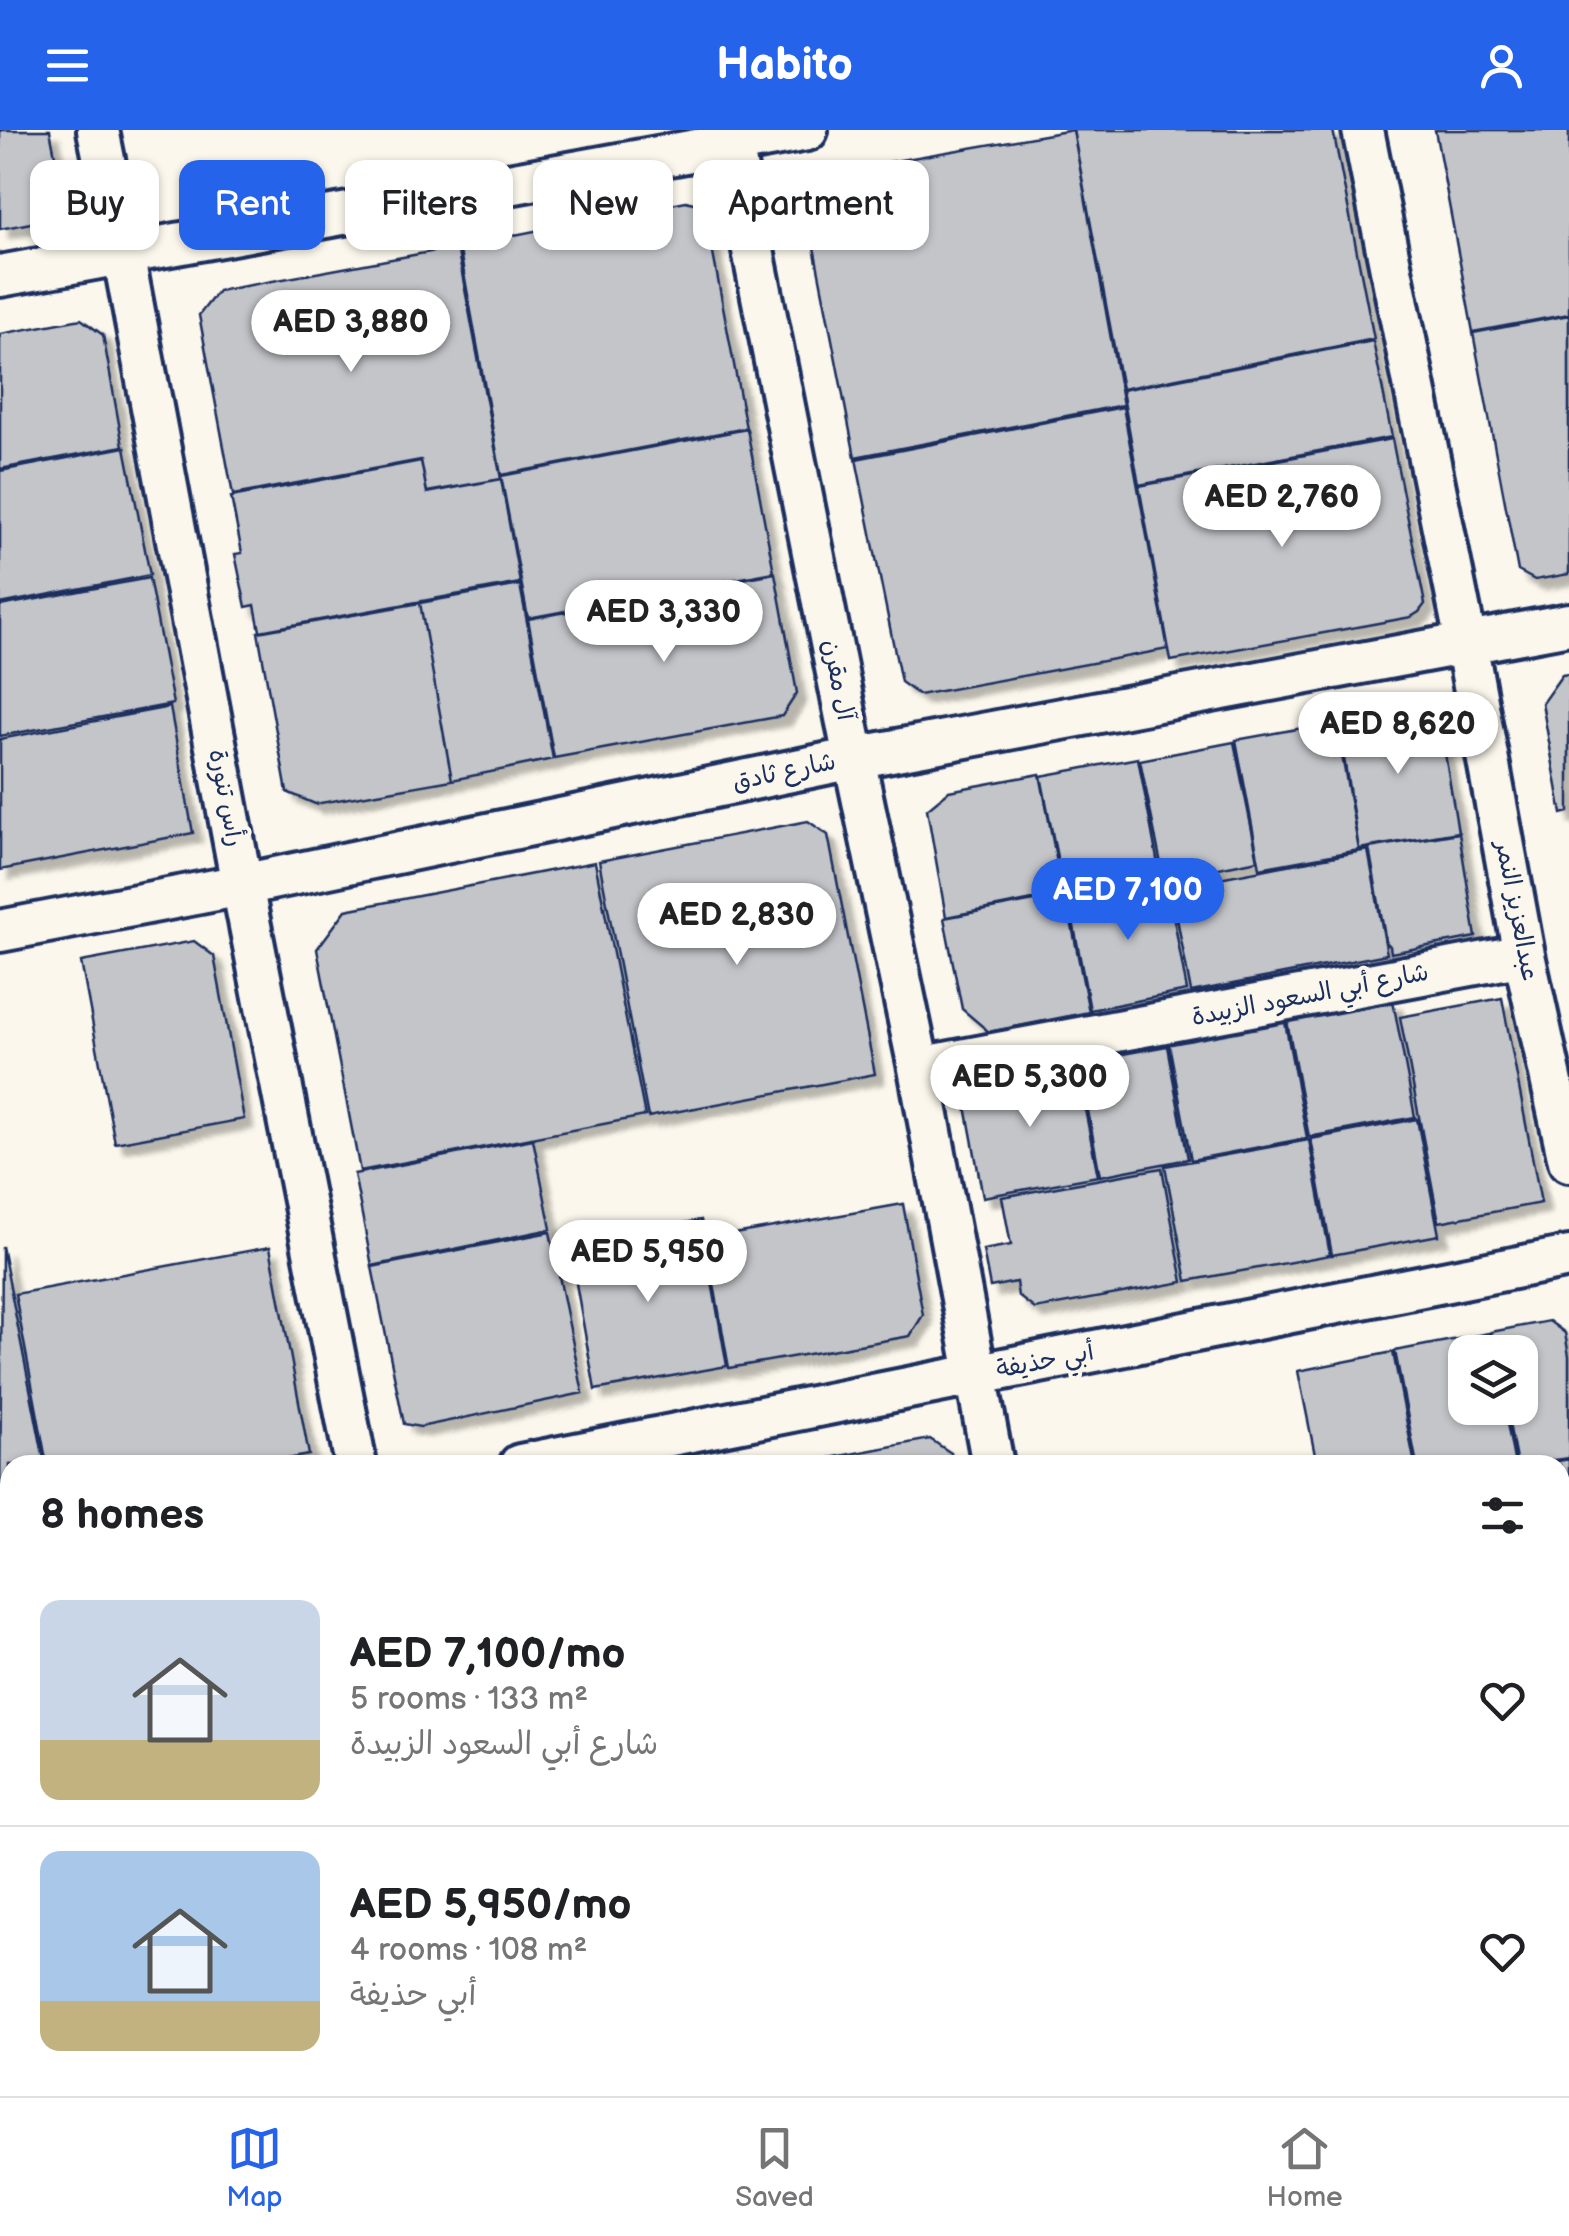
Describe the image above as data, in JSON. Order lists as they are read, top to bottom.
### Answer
{
  "streets": {
    "street": [
      "آل مقرن",
      "شارع ثادق",
      "رأس تنورة",
      "عبدالعزيز النمر",
      "شارع أبي السعود الزبيدة",
      "أبي حذيفة"
    ]
  },
  "crossings": [
    ["آل مقرن", "شارع ثادق"],
    ["آل مقرن", "شارع أبي السعود الزبيدة"],
    ["آل مقرن", "أبي حذيفة"],
    ["شارع ثادق", "رأس تنورة"],
    ["شارع ثادق", "عبدالعزيز النمر"],
    ["عبدالعزيز النمر", "شارع أبي السعود الزبيدة"]
  ],
  "page": {
    "header": "Habito",
    "chip": [
      "Buy",
      "Rent",
      "Filters",
      "New",
      "Apartment"
    ],
    "price": [
      "AED 3,880",
      "AED 2,760",
      "AED 3,330",
      "AED 8,620",
      "AED 7,100",
      "AED 2,830",
      "AED 5,300",
      "AED 5,950"
    ],
    "heading": "8 homes",
    "list": [
      {
        "name": "AED 7,100/mo",
        "note": "5 rooms · 133 m² · شارع أبي السعود الزبيدة"
      },
      {
        "name": "AED 5,950/mo",
        "note": "4 rooms · 108 m² · أبي حذيفة"
      }
    ],
    "tabs": ["Map", "Saved", "Home"]
  }
}
